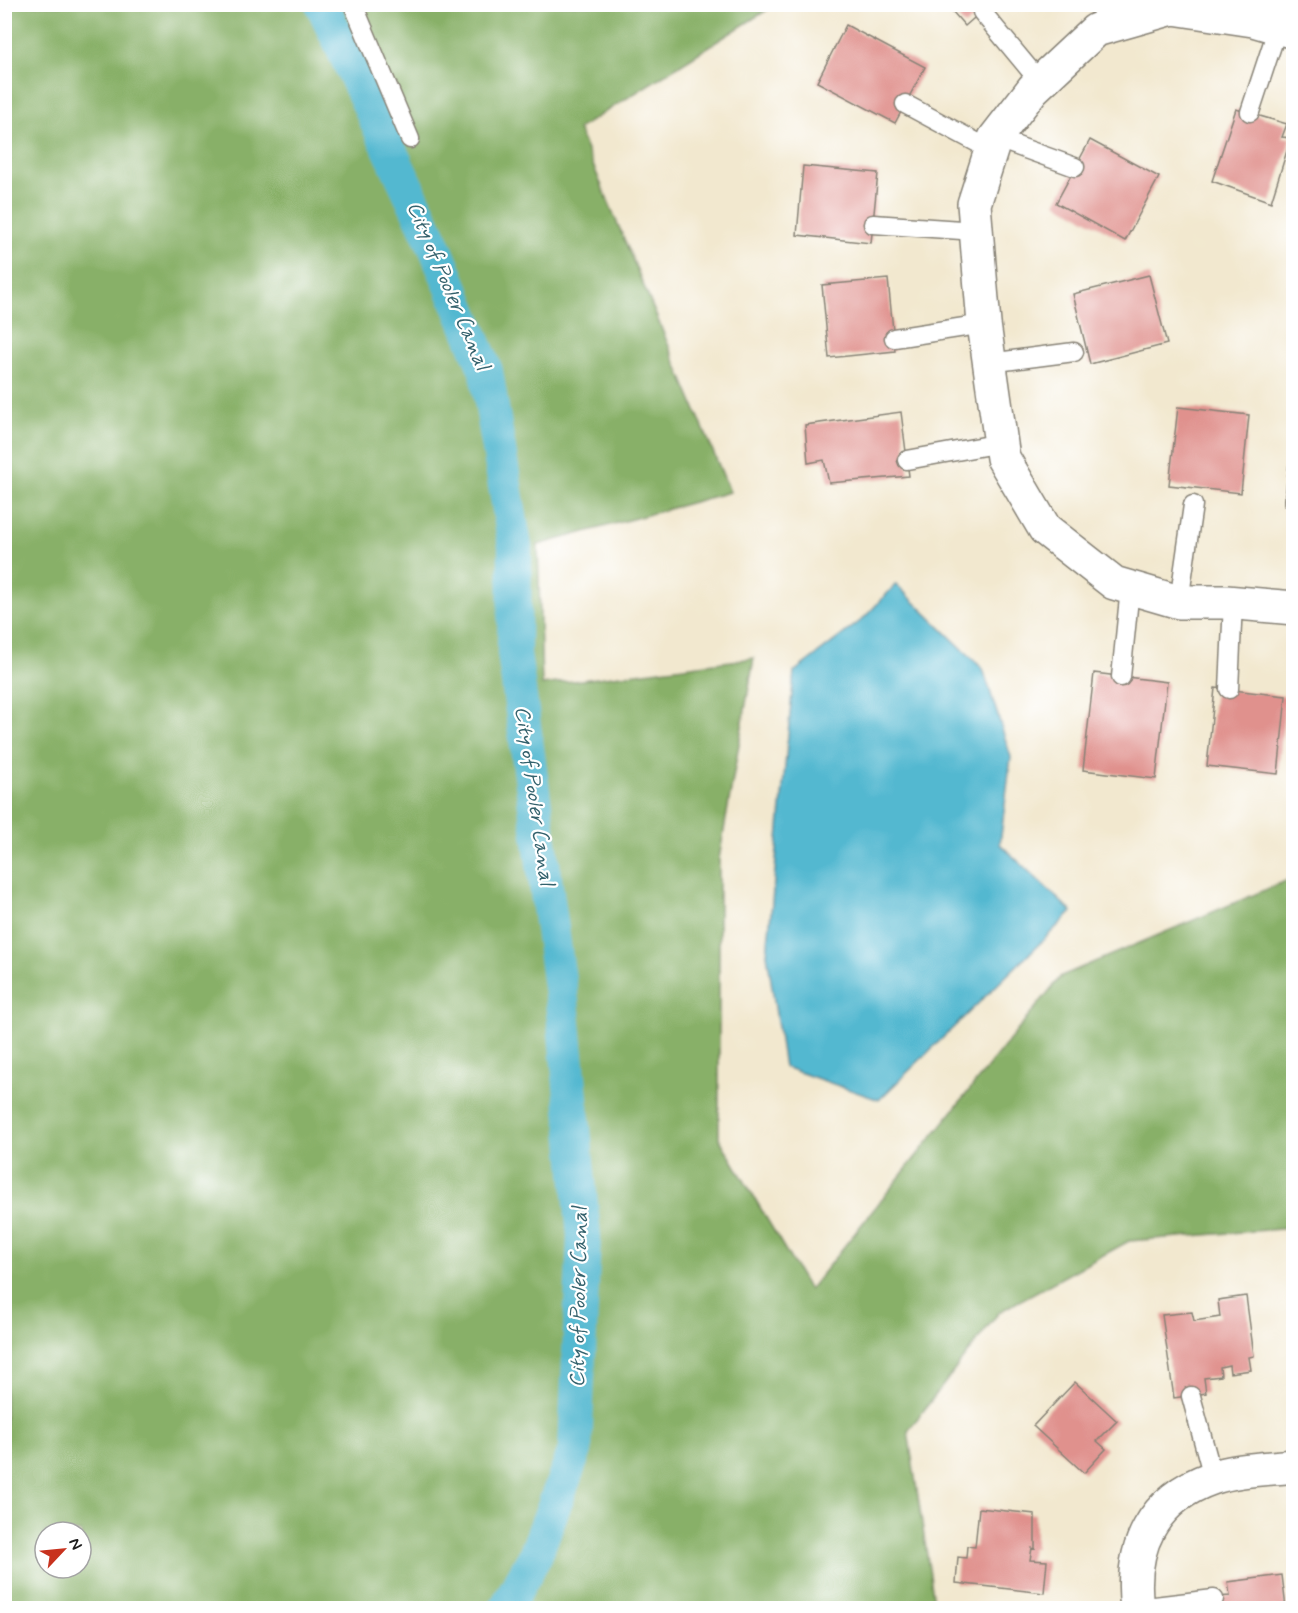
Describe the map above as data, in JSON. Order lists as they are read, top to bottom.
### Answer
{
  "water": ["City of Pooler Canal"],
  "north": "top right"
}
